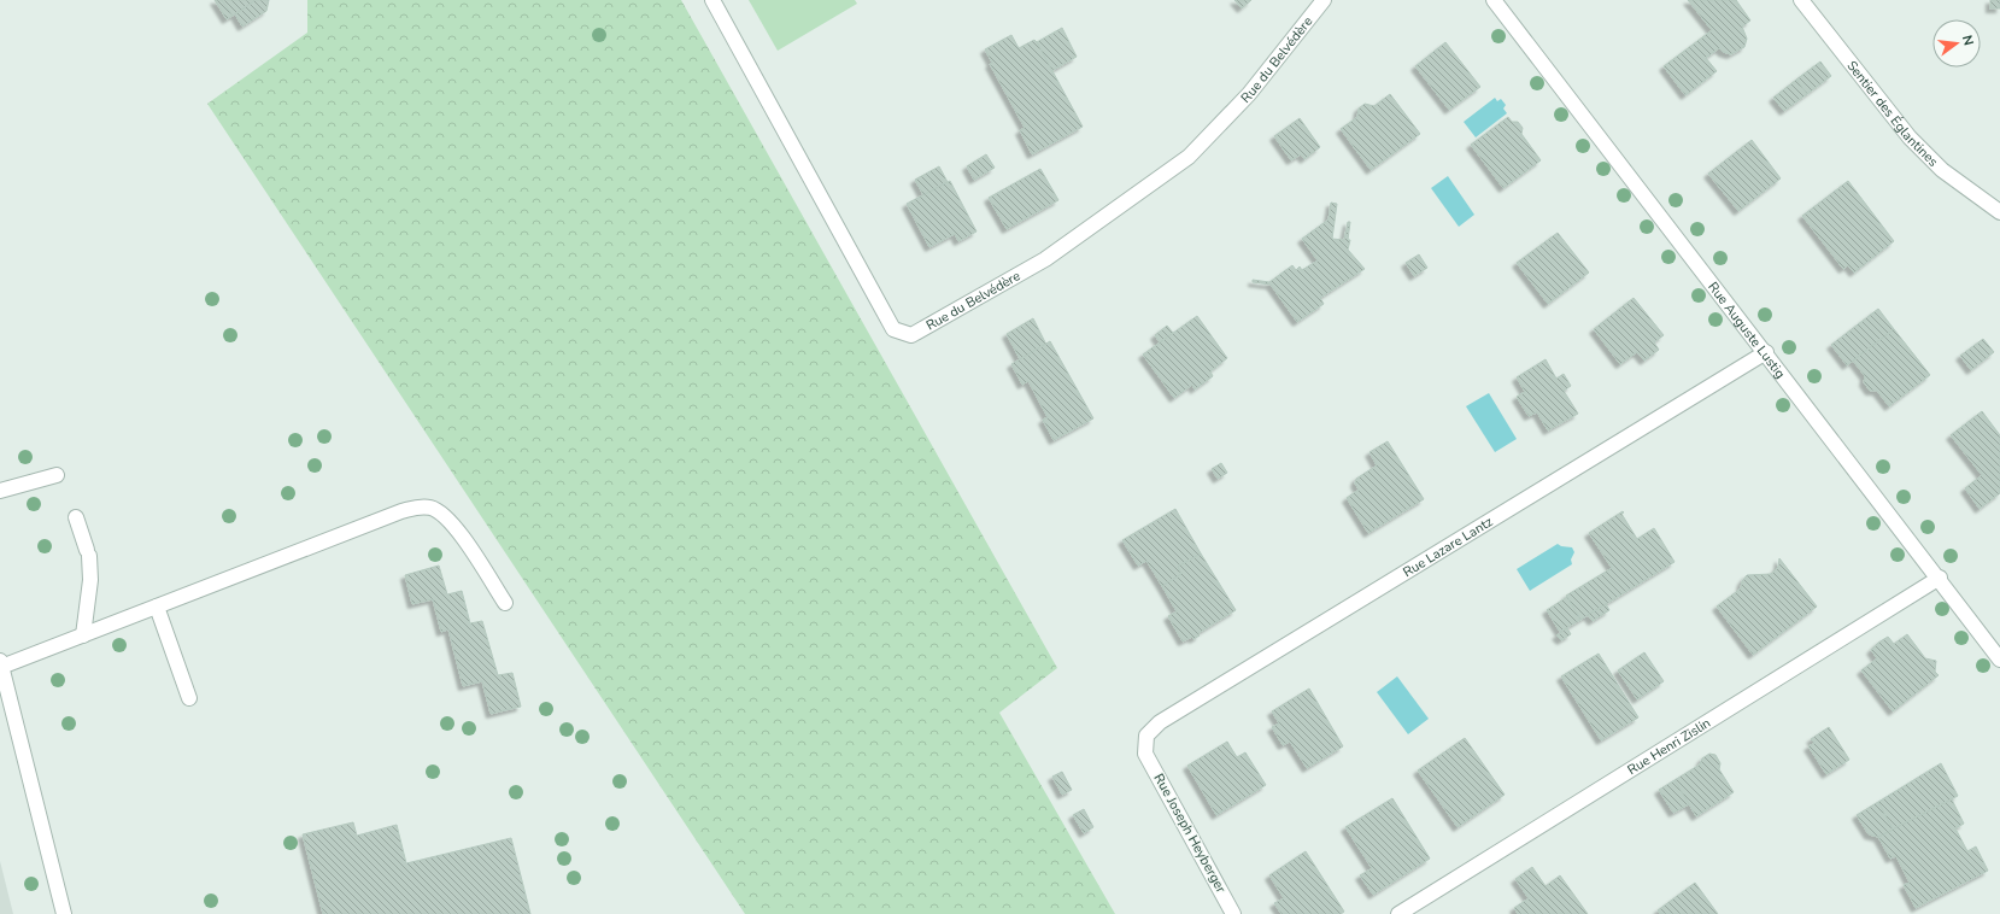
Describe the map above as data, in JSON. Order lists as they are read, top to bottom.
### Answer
{
  "streets": {
    "street": [
      "Rue du Belvédère",
      "Sentier des Églantines",
      "Rue Auguste Lustig",
      "Rue Lazare Lantz",
      "Rue Henri Zislin",
      "Rue Joseph Heyberger"
    ]
  },
  "crossings": [
    ["Rue Auguste Lustig", "Rue Lazare Lantz"],
    ["Rue Auguste Lustig", "Rue Henri Zislin"],
    ["Rue Lazare Lantz", "Rue Joseph Heyberger"]
  ],
  "north": "right"
}
